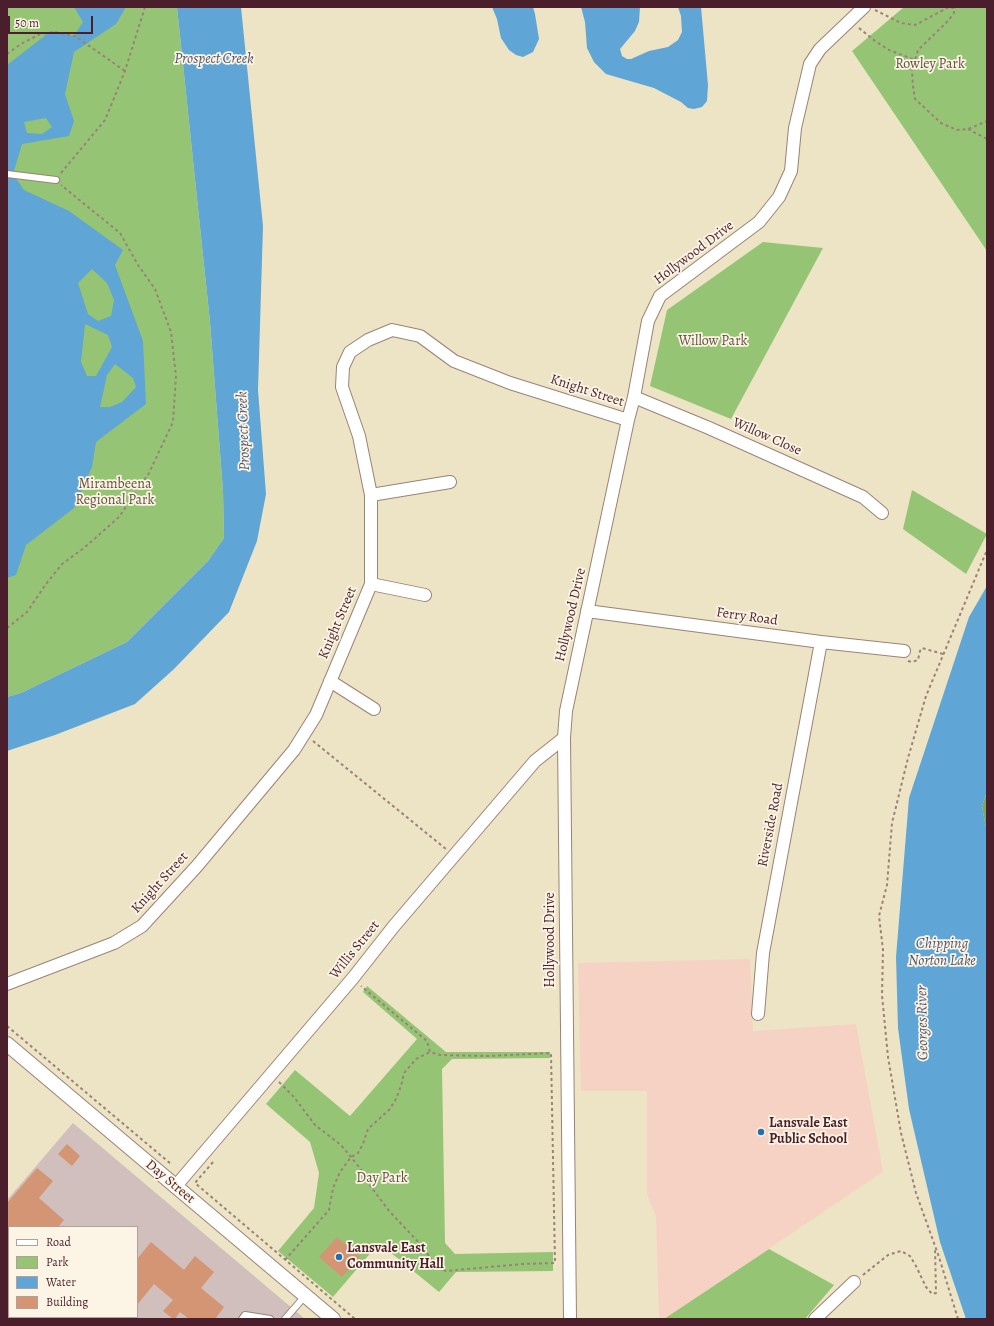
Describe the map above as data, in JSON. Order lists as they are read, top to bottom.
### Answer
{
  "streets": {
    "street": [
      "Hollywood Drive",
      "Knight Street",
      "Willow Close",
      "Ferry Road",
      "Riverside Road",
      "Willis Street",
      "Day Street"
    ]
  },
  "crossings": [
    ["Hollywood Drive", "Knight Street"],
    ["Hollywood Drive", "Willow Close"],
    ["Hollywood Drive", "Ferry Road"],
    ["Hollywood Drive", "Willis Street"],
    ["Ferry Road", "Riverside Road"],
    ["Willis Street", "Day Street"]
  ],
  "water": ["Prospect Creek", "Chipping Norton Lake", "Georges River"],
  "parks": [
    "Rowley Park",
    "Willow Park",
    "Mirambeena Regional Park",
    "Day Park"
  ],
  "places": ["Lansvale East Public School", "Lansvale East Community Hall"],
  "legend": [
    "Road",
    "Park",
    "Water",
    "Building"
  ],
  "scale_bar": "50 m"
}
